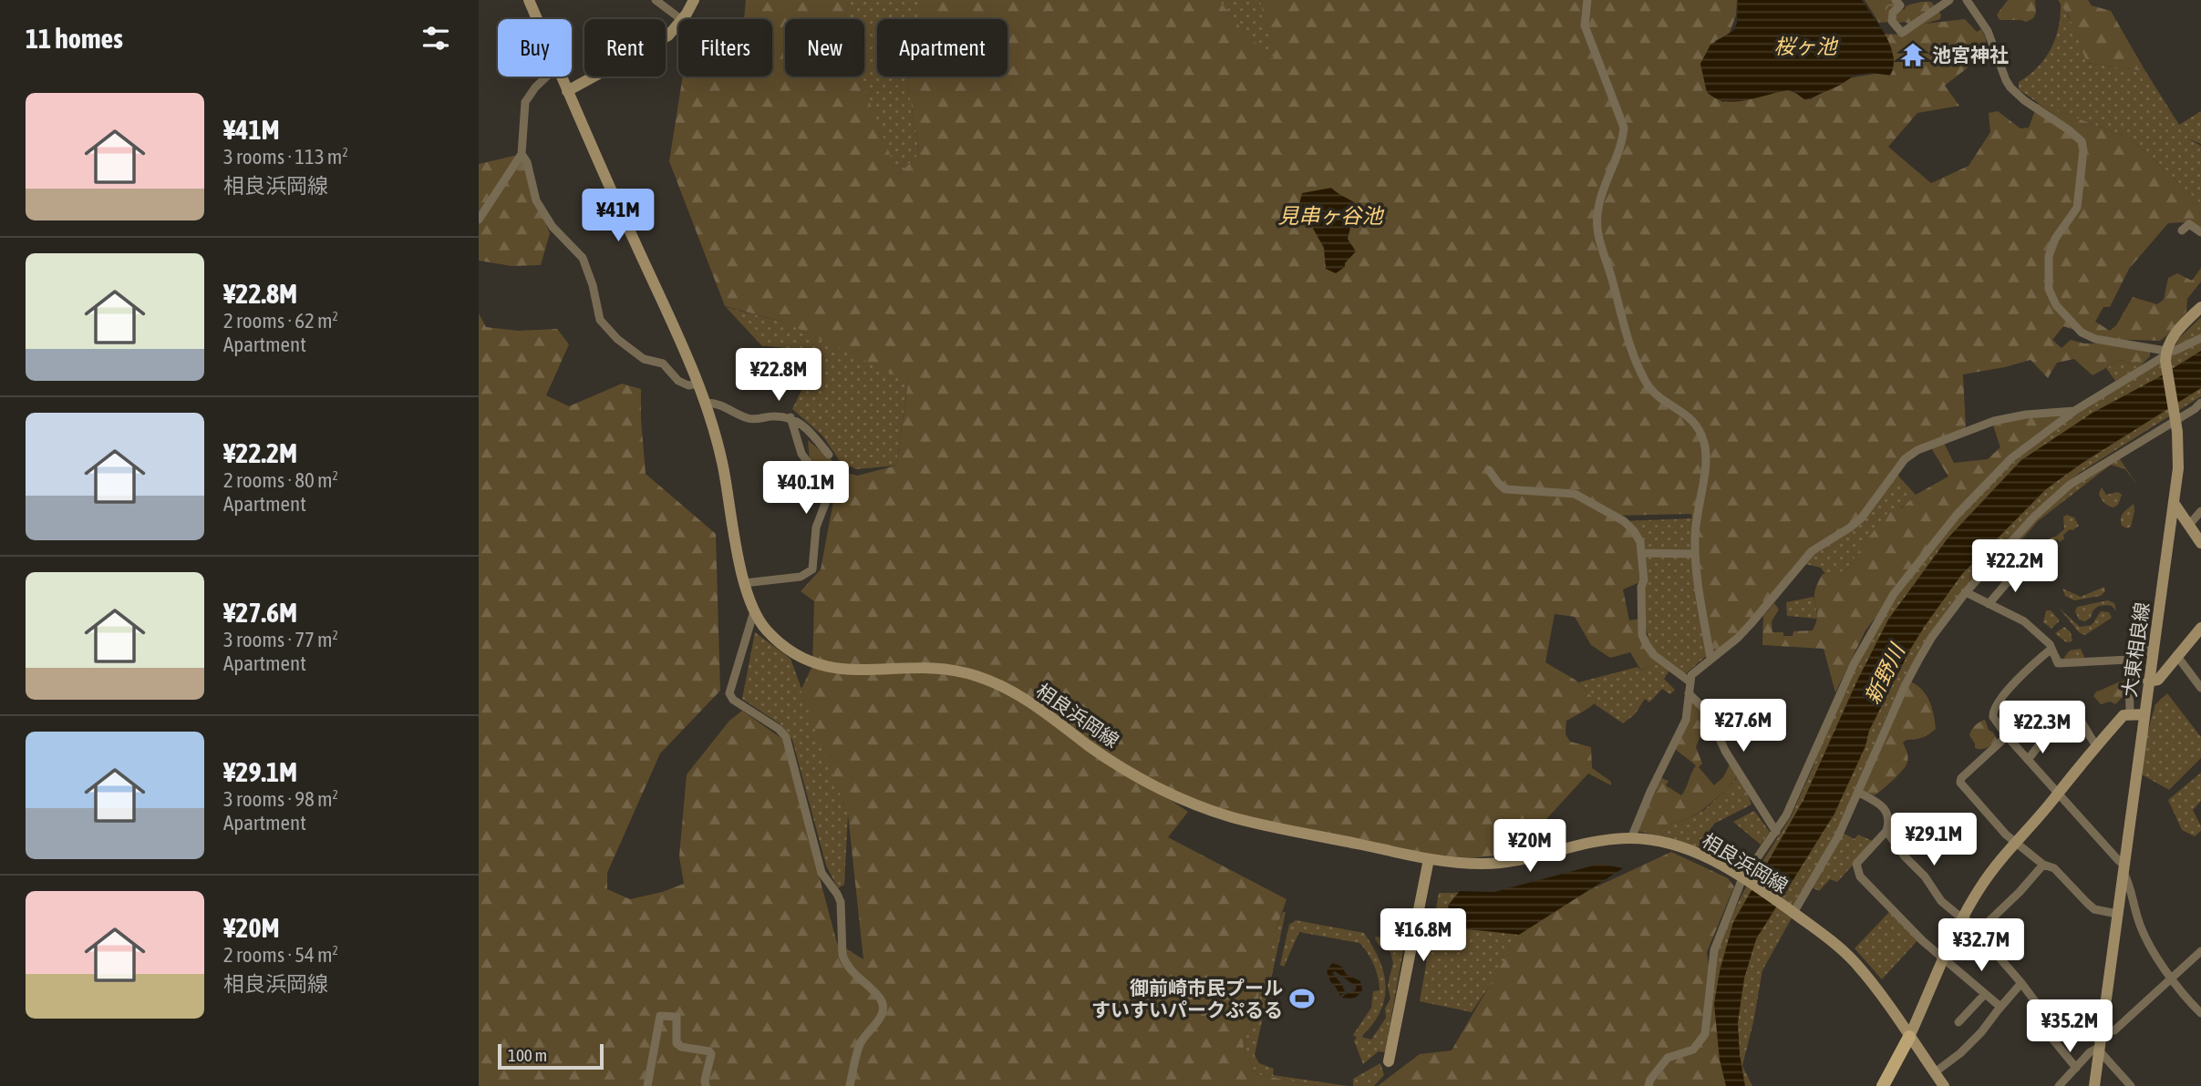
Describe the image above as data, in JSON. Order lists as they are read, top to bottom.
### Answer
{
  "streets": {
    "main road": ["大東相良線", "相良浜岡線"]
  },
  "water": ["桜ヶ池", "見串ヶ谷池", "新野川"],
  "places": {
    "temple": ["池宮神社"],
    "sports": ["御前崎市民プール すいすいパークぷるる"]
  },
  "scale_bar": "100 m",
  "page": {
    "heading": "11 homes",
    "chip": [
      "Buy",
      "Rent",
      "Filters",
      "New",
      "Apartment"
    ],
    "list": [
      {
        "name": "¥41M",
        "note": "3 rooms · 113 m² · 相良浜岡線"
      },
      {
        "name": "¥22.8M",
        "note": "2 rooms · 62 m² · Apartment"
      },
      {
        "name": "¥22.2M",
        "note": "2 rooms · 80 m² · Apartment"
      },
      {
        "name": "¥27.6M",
        "note": "3 rooms · 77 m² · Apartment"
      },
      {
        "name": "¥29.1M",
        "note": "3 rooms · 98 m² · Apartment"
      },
      {
        "name": "¥20M",
        "note": "2 rooms · 54 m² · 相良浜岡線"
      }
    ],
    "price": [
      "¥41M",
      "¥22.8M",
      "¥40.1M",
      "¥22.2M",
      "¥27.6M",
      "¥22.3M",
      "¥29.1M",
      "¥20M",
      "¥16.8M",
      "¥32.7M",
      "¥35.2M"
    ],
    "scale": "100 m"
  }
}
